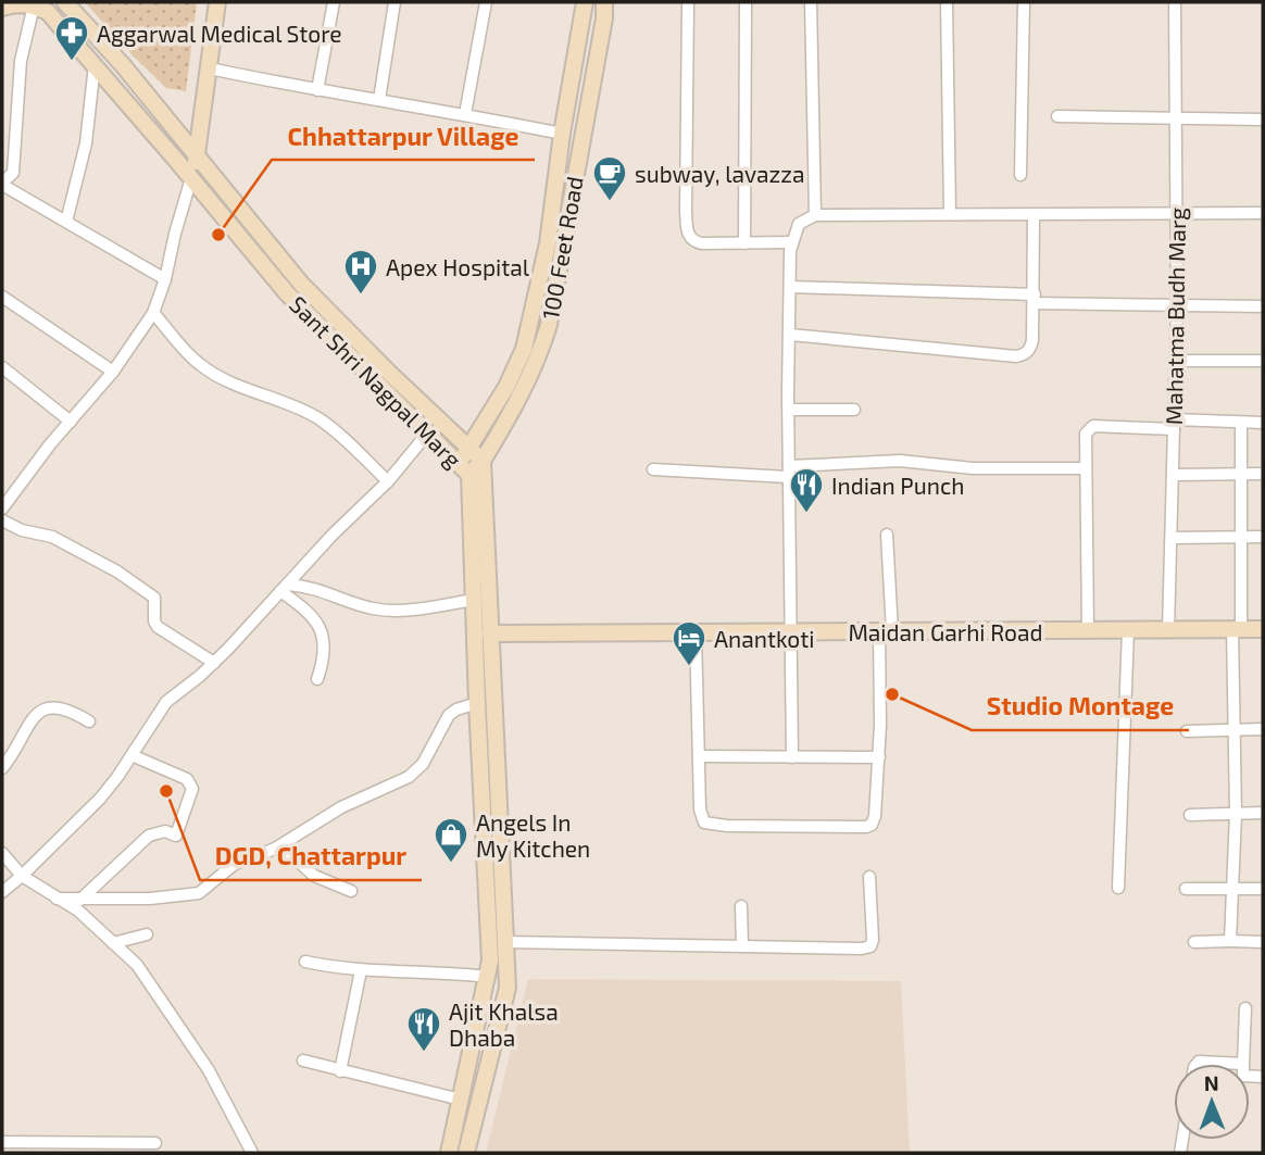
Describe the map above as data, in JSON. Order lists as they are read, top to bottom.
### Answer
{
  "streets": {
    "main road": ["100 Feet Road", "Sant Shri Nagpal Marg", "Maidan Garhi Road"],
    "street": ["Mahatma Budh Marg"]
  },
  "crossings": [
    ["100 Feet Road", "Sant Shri Nagpal Marg"],
    ["Mahatma Budh Marg", "Maidan Garhi Road"],
    ["Sant Shri Nagpal Marg", "Maidan Garhi Road"]
  ],
  "places": {
    "pharmacy": ["Aggarwal Medical Store"],
    "cafe": ["subway, lavazza"],
    "other": ["Chhattarpur Village", "Studio Montage", "DGD, Chattarpur"],
    "hospital": ["Apex Hospital"],
    "restaurant": ["Indian Punch", "Ajit Khalsa Dhaba"],
    "hotel": ["Anantkoti"],
    "shop": ["Angels In My Kitchen"]
  },
  "north": "top"
}
